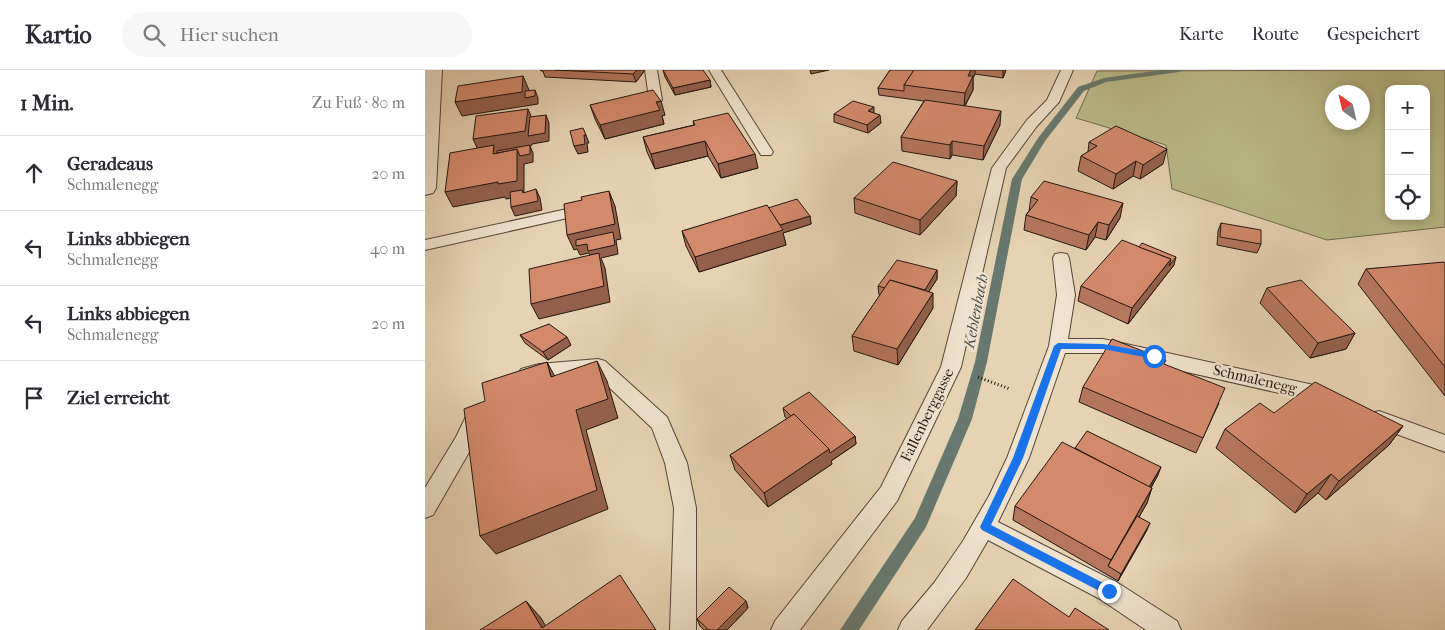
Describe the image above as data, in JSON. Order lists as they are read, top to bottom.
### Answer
{
  "streets": {
    "lane": ["Schmalenegg", "Fallenberggasse"]
  },
  "water": ["Kehlenbach"],
  "north": "top left",
  "page": {
    "header": "Kartio",
    "search": "Hier suchen",
    "nav": ["Karte", "Route", "Gespeichert"],
    "heading": ["1 Min.", "Zu Fuß · 80 m"],
    "map_buttons": ["+", "−"],
    "list": [
      ["Geradeaus", "Schmalenegg", "20 m"],
      ["Links abbiegen", "Schmalenegg", "40 m"],
      ["Links abbiegen", "Schmalenegg", "20 m"],
      "Ziel erreicht"
    ]
  }
}
